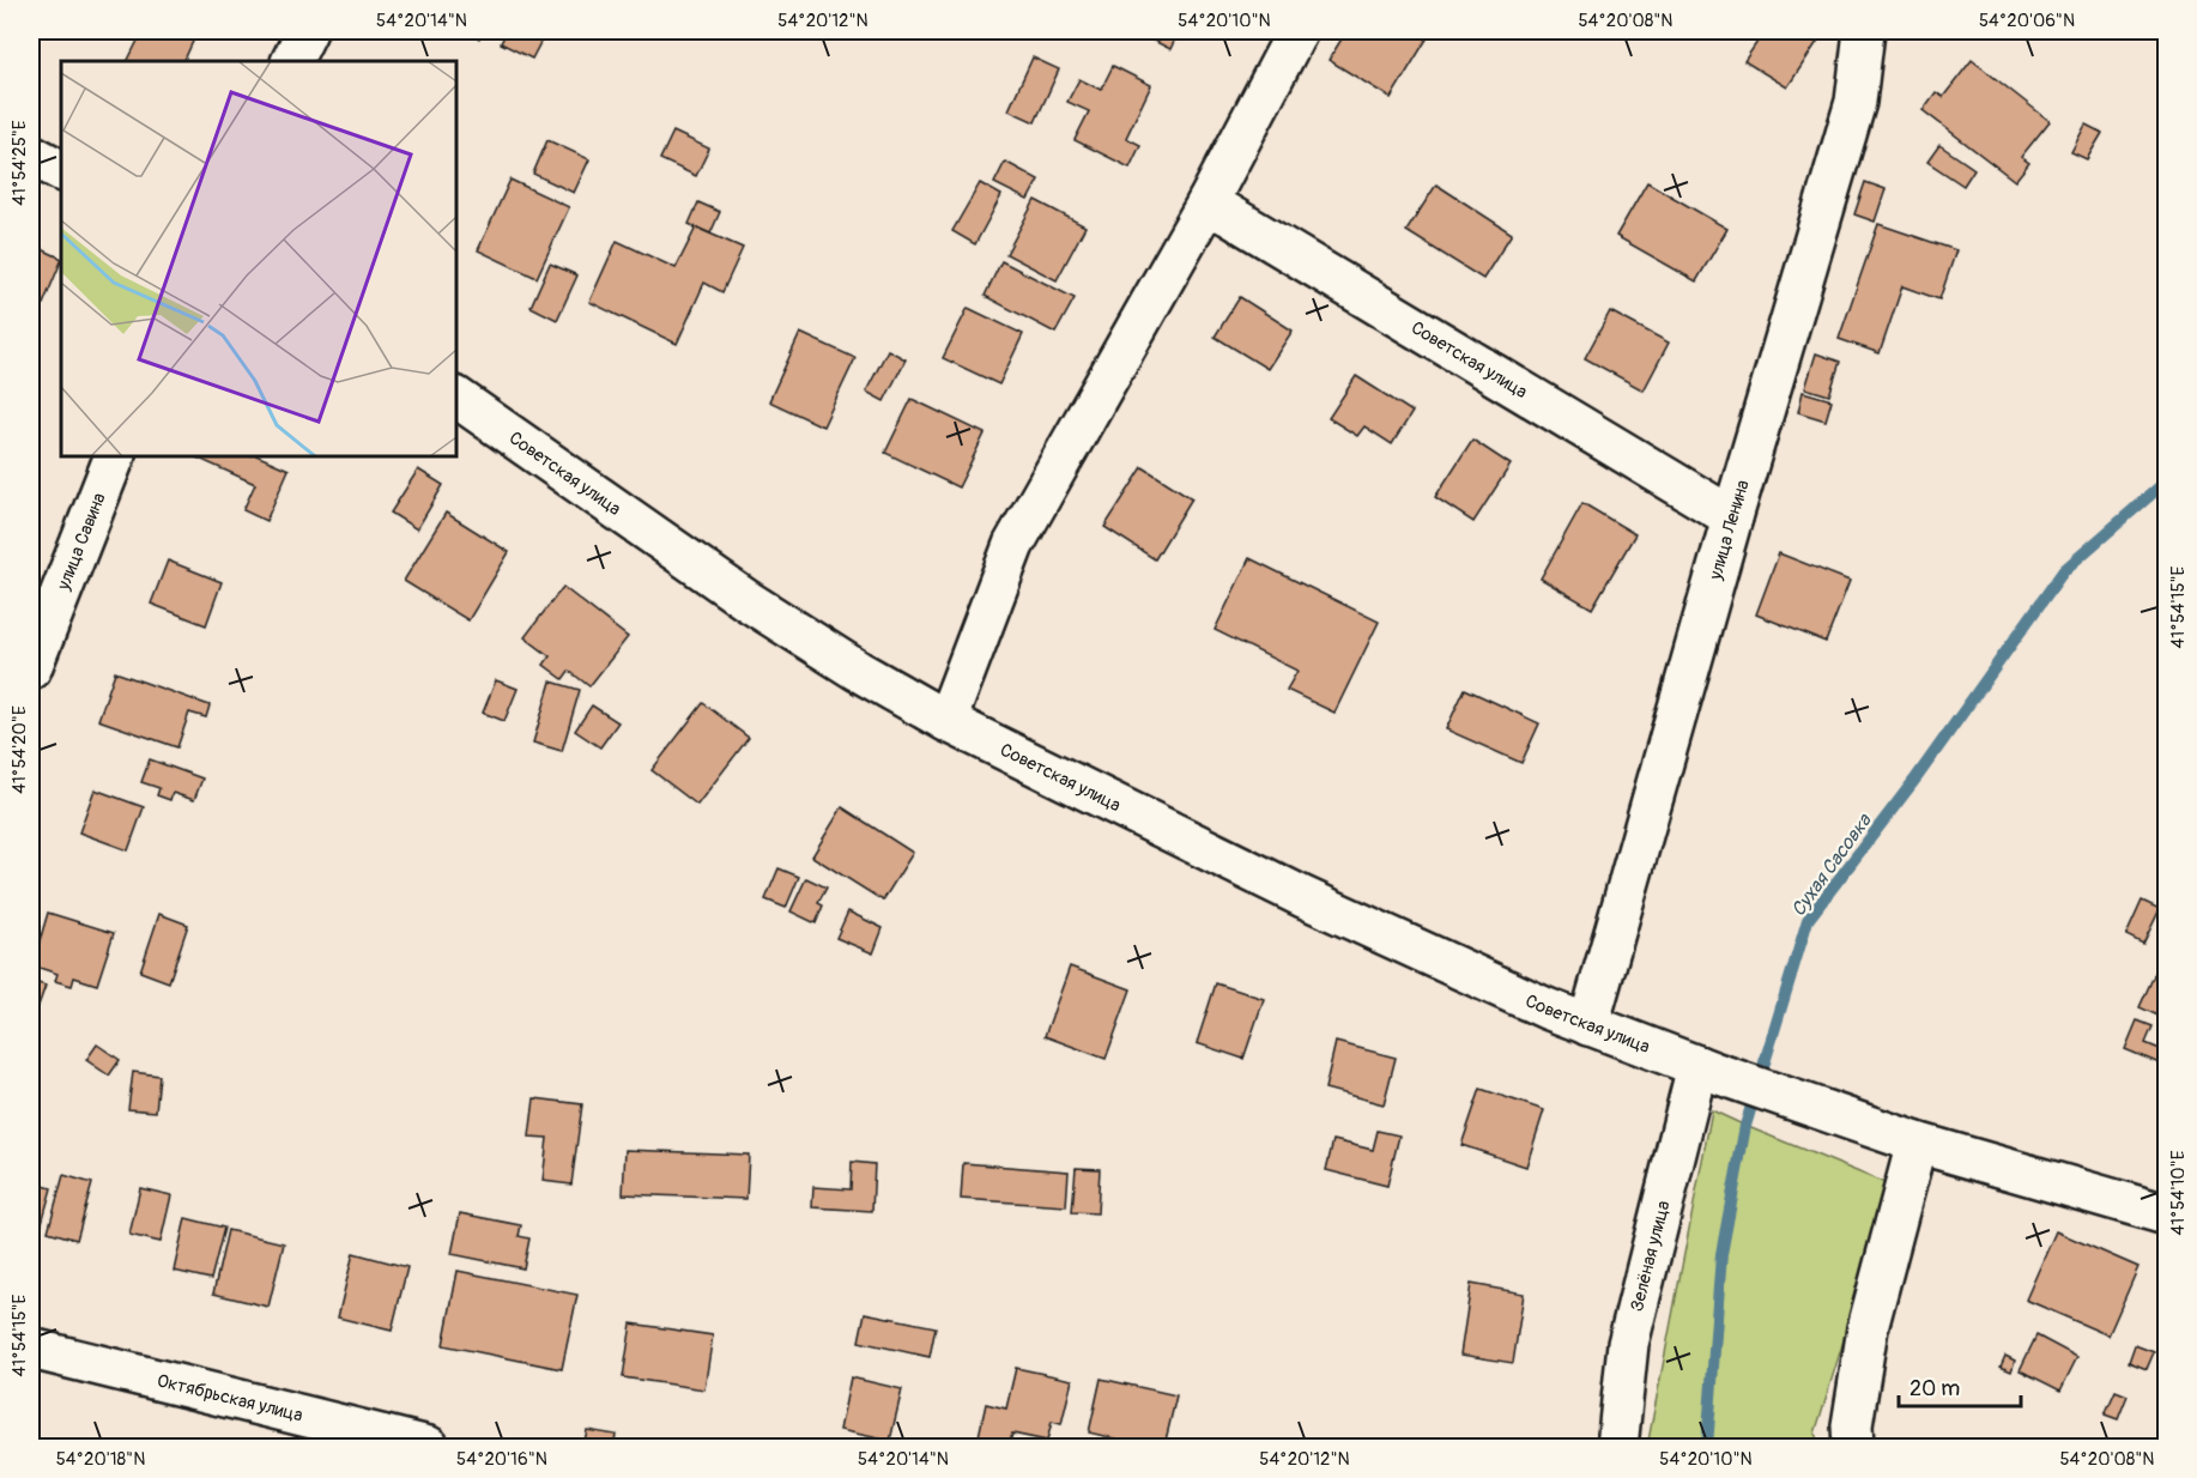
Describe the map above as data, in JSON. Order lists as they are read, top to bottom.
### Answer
{
  "streets": {
    "street": [
      "Советская улица",
      "улица Ленина",
      "улица Савина",
      "Зелёная улица",
      "Октябрьская улица"
    ]
  },
  "crossings": [
    ["Советская улица", "улица Ленина"],
    ["Советская улица", "Зелёная улица"]
  ],
  "water": ["Сухая Сасовка"],
  "scale_bar": "20 m",
  "coordinates": [
    "54°20'14\"N",
    "54°20'12\"N",
    "54°20'10\"N",
    "54°20'08\"N",
    "54°20'06\"N",
    "41°54'25\"E",
    "41°54'15\"E",
    "41°54'20\"E",
    "41°54'10\"E",
    "54°20'18\"N",
    "54°20'16\"N"
  ]
}
